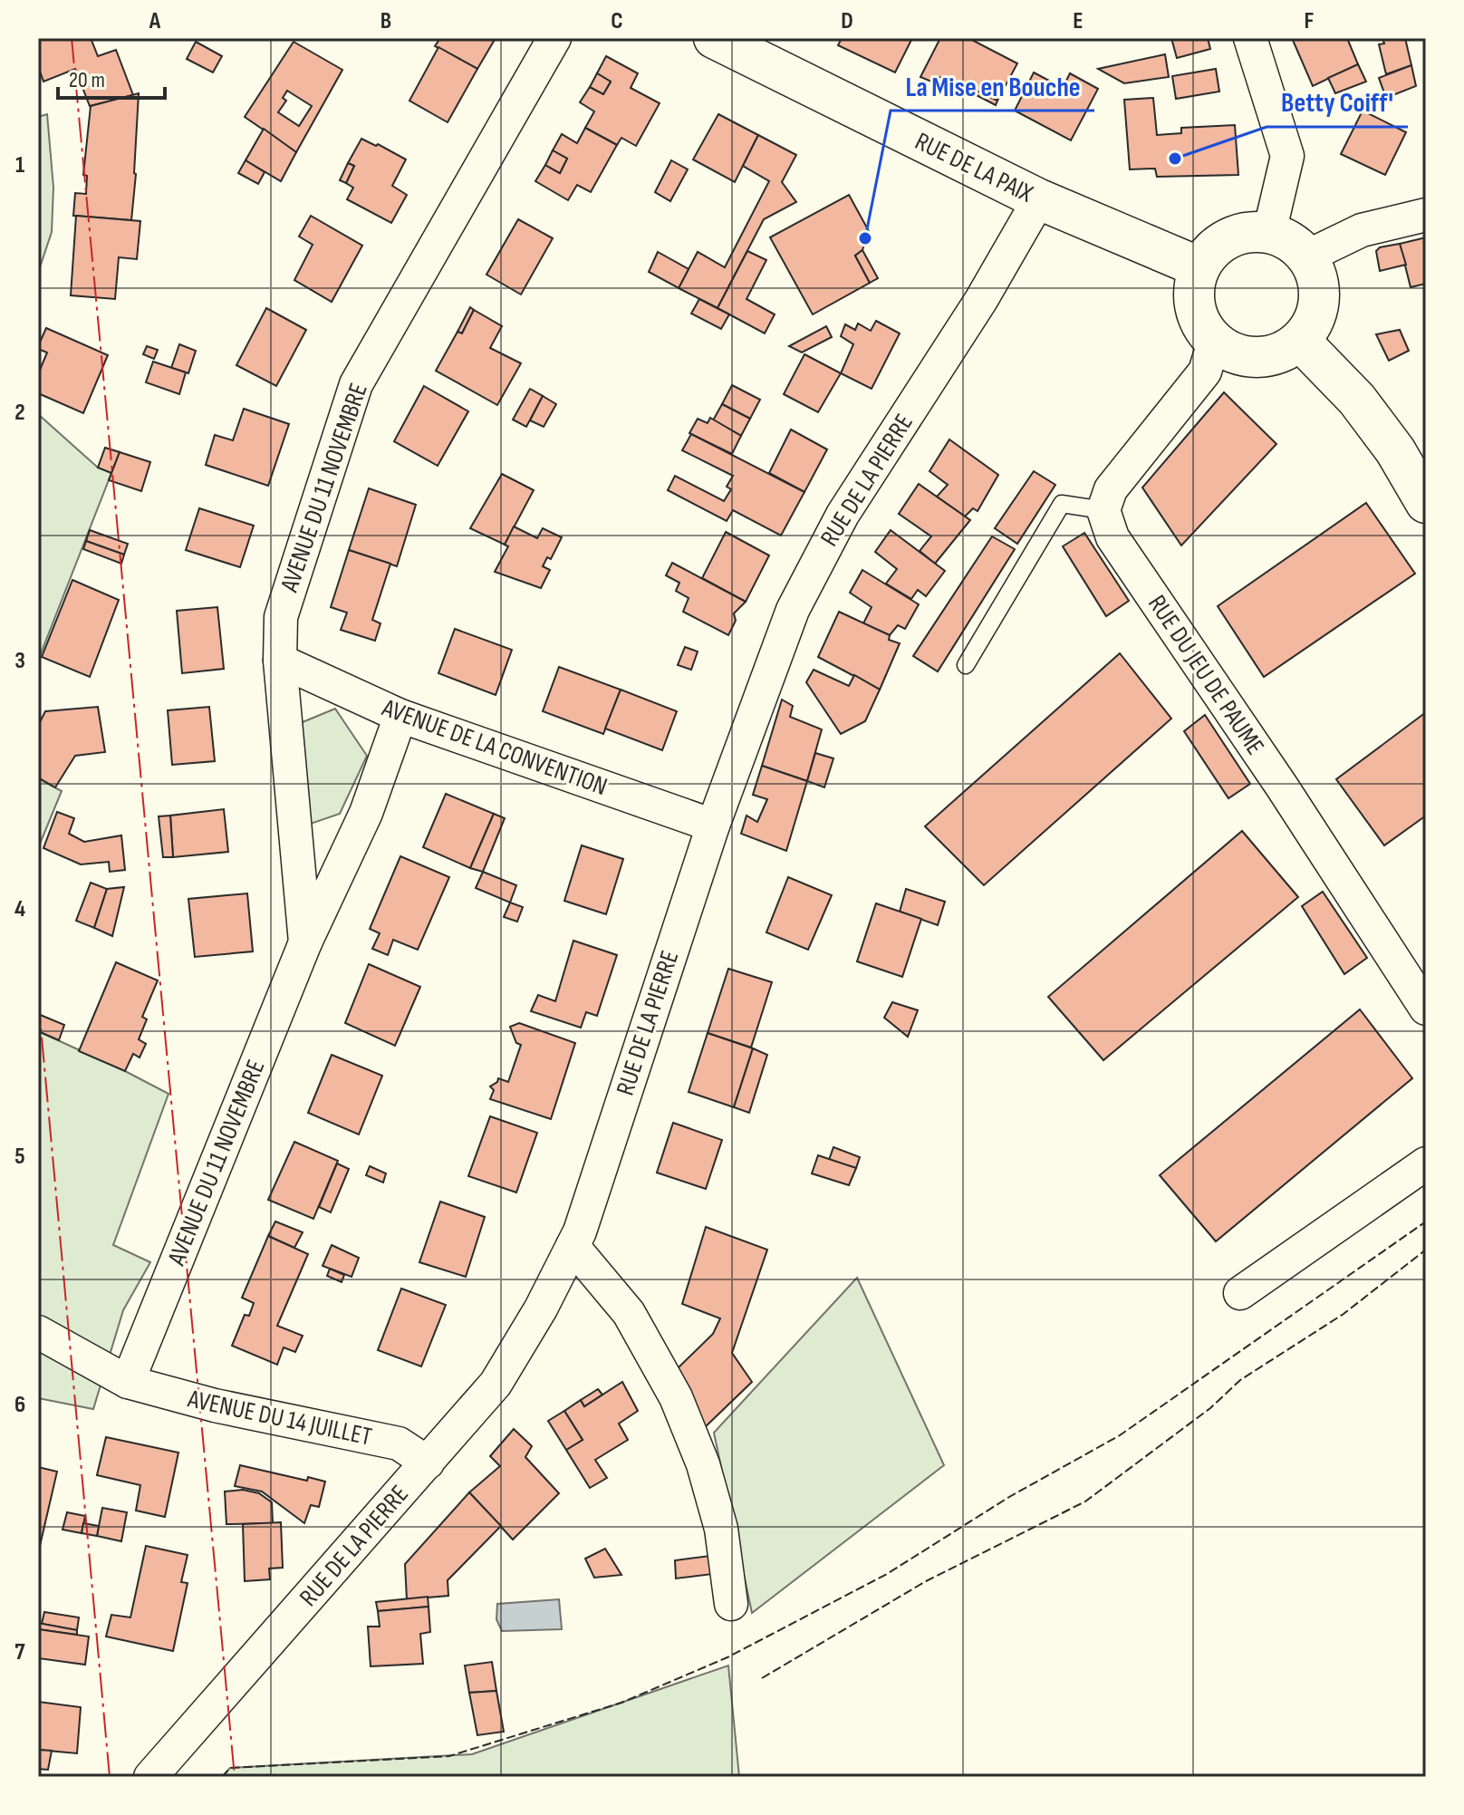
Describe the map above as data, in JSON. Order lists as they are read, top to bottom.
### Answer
{
  "streets": {
    "street": [
      "RUE DE LA PAIX",
      "RUE DE LA PIERRE",
      "AVENUE DU 11 NOVEMBRE",
      "RUE DU JEU DE PAUME",
      "AVENUE DE LA CONVENTION",
      "AVENUE DU 14 JUILLET"
    ]
  },
  "crossings": [
    ["RUE DE LA PAIX", "RUE DE LA PIERRE"],
    ["RUE DE LA PIERRE", "AVENUE DE LA CONVENTION"],
    ["RUE DE LA PIERRE", "AVENUE DU 14 JUILLET"],
    ["AVENUE DU 11 NOVEMBRE", "AVENUE DE LA CONVENTION"],
    ["AVENUE DU 11 NOVEMBRE", "AVENUE DU 14 JUILLET"]
  ],
  "places": ["Betty Coiff'", "La Mise en Bouche"],
  "scale_bar": "20 m",
  "grid": {
    "columns": [
      "A",
      "B",
      "C",
      "D",
      "E",
      "F"
    ],
    "rows": [
      "1",
      "2",
      "3",
      "4",
      "5",
      "6",
      "7"
    ]
  }
}
